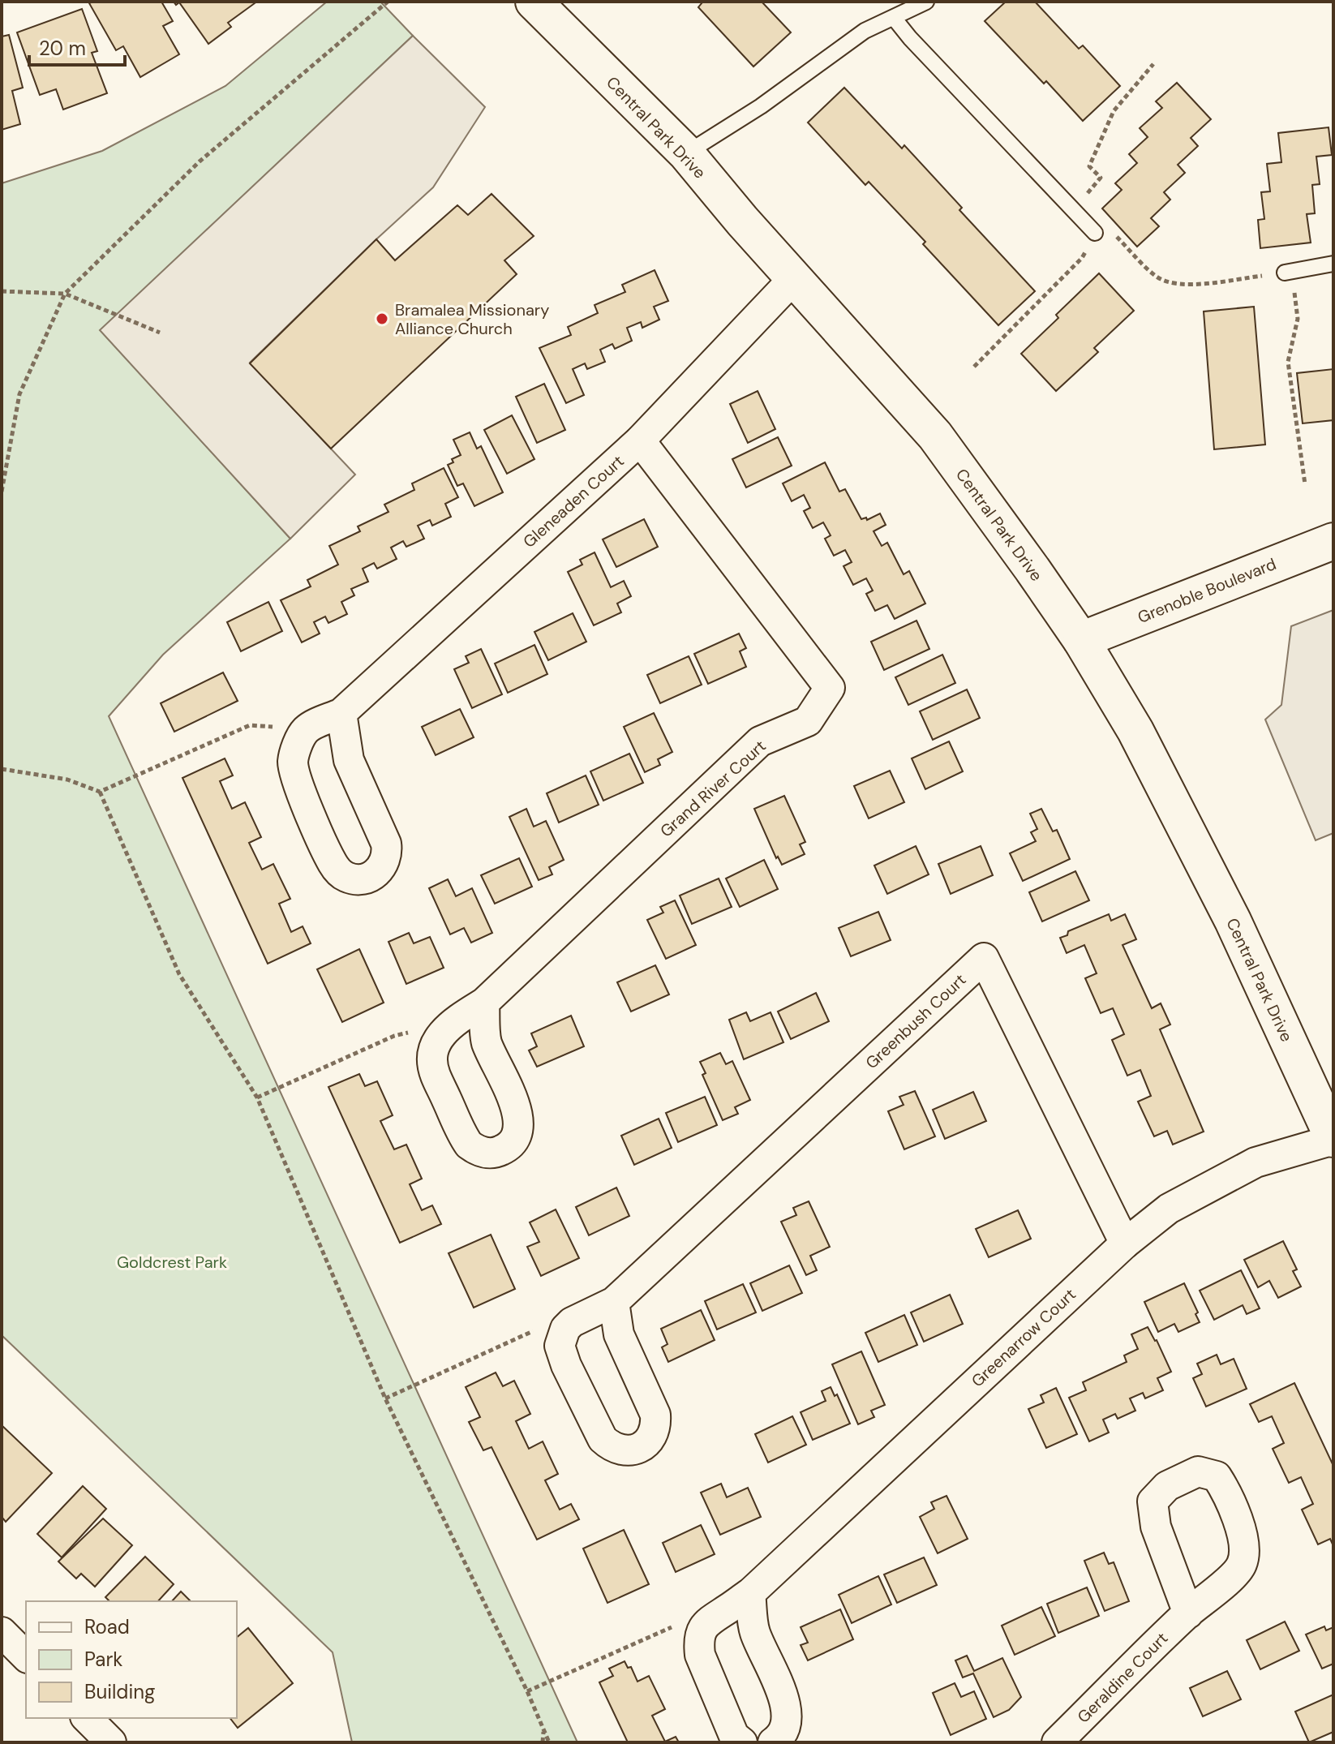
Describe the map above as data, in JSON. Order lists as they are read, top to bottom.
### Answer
{
  "streets": {
    "street": [
      "Central Park Drive",
      "Gleneaden Court",
      "Grenoble Boulevard",
      "Grand River Court",
      "Greenbush Court",
      "Greenarrow Court",
      "Geraldine Court"
    ]
  },
  "crossings": [
    ["Central Park Drive", "Gleneaden Court"],
    ["Central Park Drive", "Grenoble Boulevard"],
    ["Central Park Drive", "Greenarrow Court"],
    ["Gleneaden Court", "Grand River Court"],
    ["Greenbush Court", "Greenarrow Court"]
  ],
  "parks": ["Goldcrest Park"],
  "places": ["Bramalea Missionary Alliance Church"],
  "legend": ["Road", "Park", "Building"],
  "scale_bar": "20 m"
}
